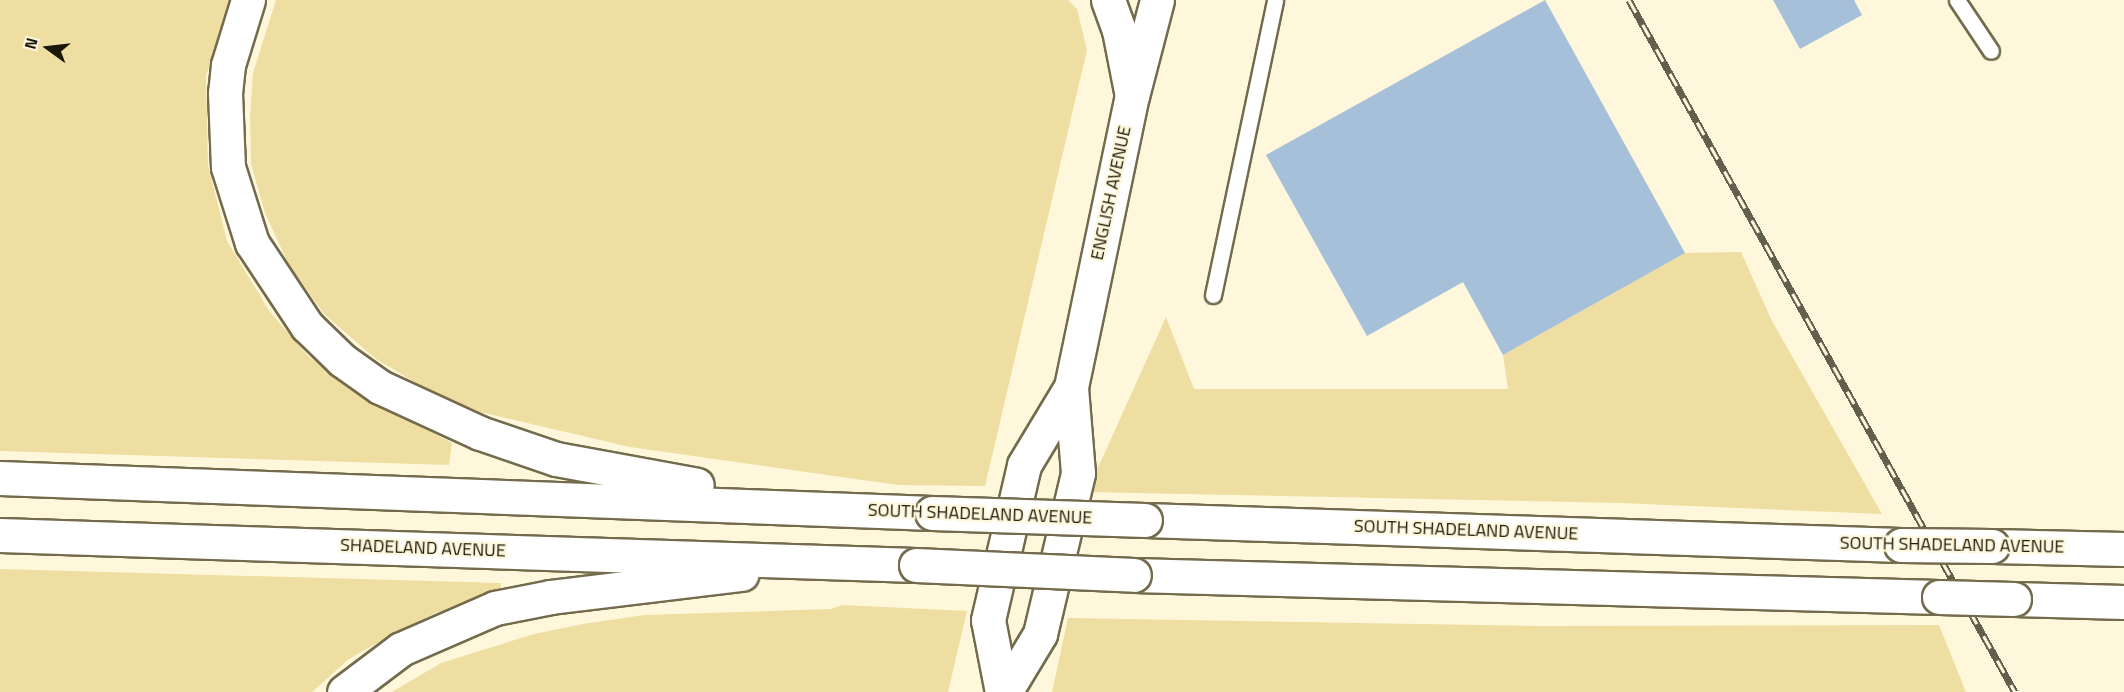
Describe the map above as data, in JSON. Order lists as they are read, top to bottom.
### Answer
{
  "streets": {
    "main road": ["ENGLISH AVENUE", "SOUTH SHADELAND AVENUE", "SHADELAND AVENUE"]
  },
  "north": "left"
}
